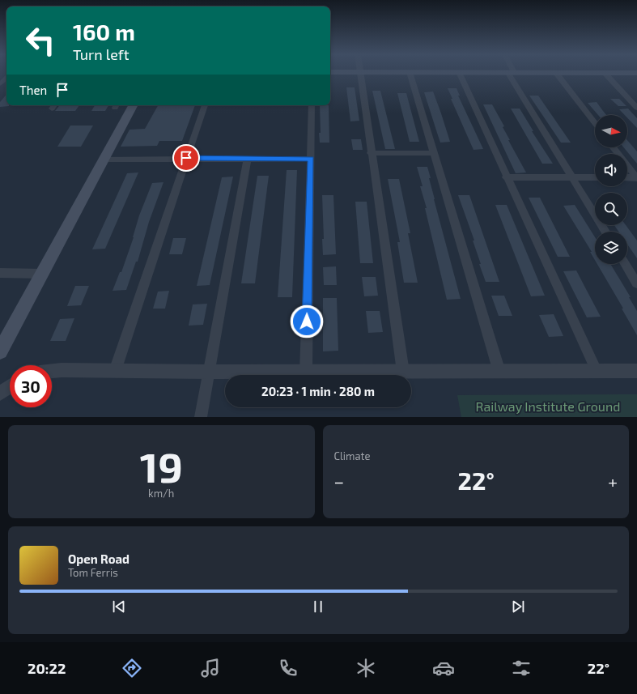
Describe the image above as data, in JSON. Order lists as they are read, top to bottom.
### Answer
{
  "parks": ["Railway Institute Ground"],
  "north": "right",
  "page": {
    "turn": ["160 m", "Turn left"],
    "then": "Then",
    "limit": "30",
    "trip": "20:23 · 1 min · 280 m",
    "tile": [
      ["19", "km/h"],
      "Climate"
    ],
    "heat": ["−", "22°", "+"],
    "song": ["Open Road", "Tom Ferris"],
    "tabs": ["20:22", "22°"]
  }
}
